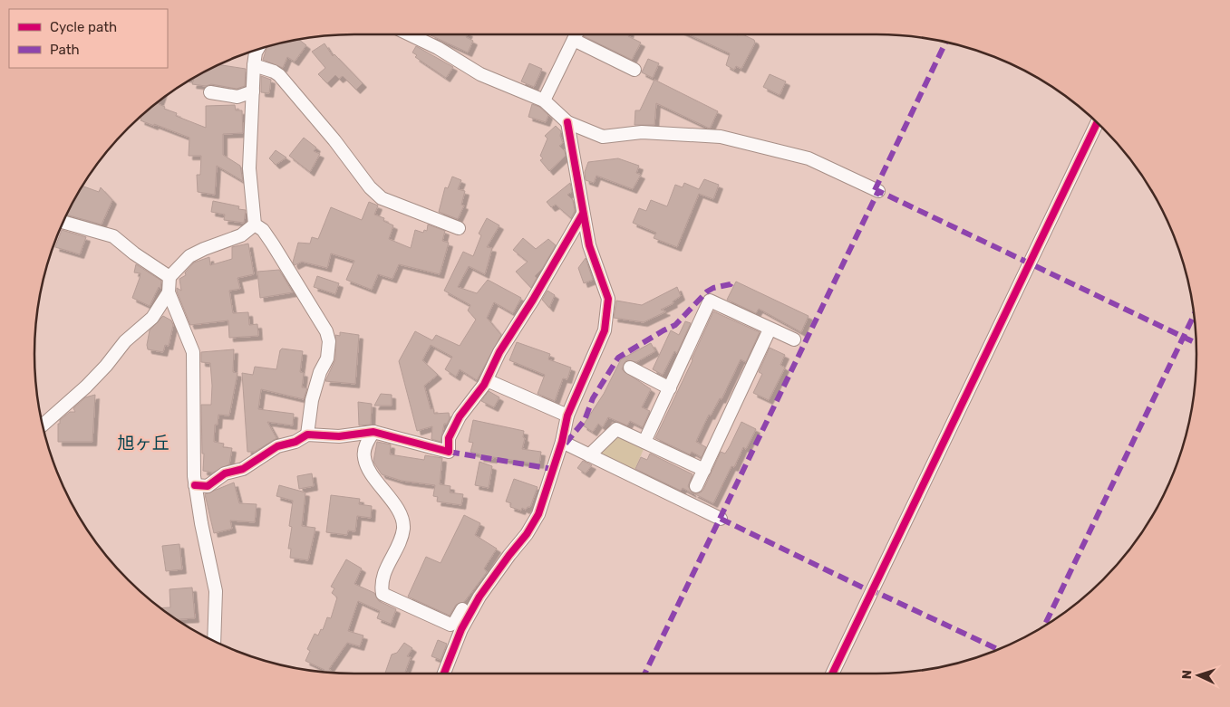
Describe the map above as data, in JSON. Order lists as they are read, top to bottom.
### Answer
{
  "districts": ["旭ヶ丘"],
  "legend": ["Cycle path", "Path"],
  "north": "left"
}
